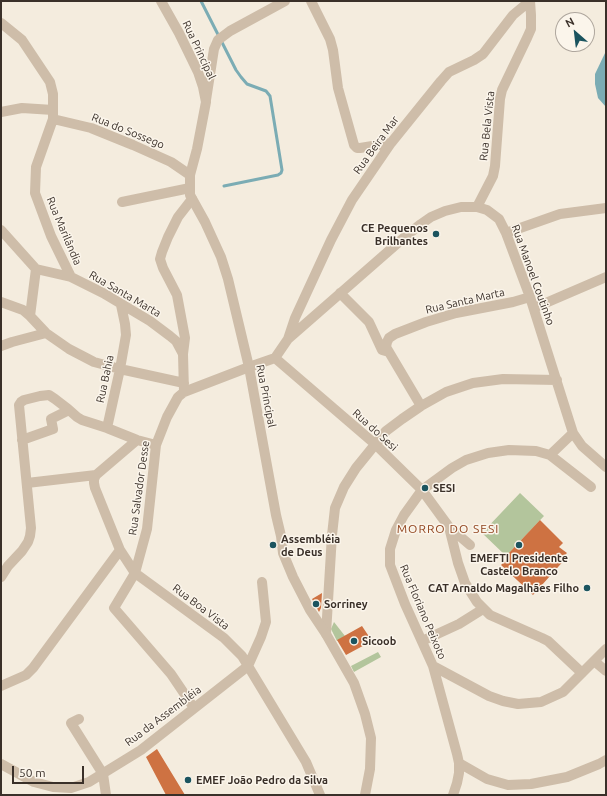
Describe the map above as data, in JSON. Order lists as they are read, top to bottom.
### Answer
{
  "streets": {
    "street": [
      "Rua Principal",
      "Rua Bela Vista",
      "Rua do Sossego",
      "Rua Beira Mar",
      "Rua Marilândia",
      "Rua Manoel Coutinho",
      "Rua Santa Marta",
      "Rua Bahia",
      "Rua do Sesi",
      "Rua Salvador Desse",
      "Rua Boa Vista",
      "Rua Floriano Peixoto",
      "Rua da Assembléia"
    ]
  },
  "crossings": [
    ["Rua Principal", "Rua do Sossego"],
    ["Rua Bela Vista", "Rua Beira Mar"],
    ["Rua Bela Vista", "Rua Manoel Coutinho"],
    ["Rua do Sossego", "Rua Marilândia"],
    ["Rua Marilândia", "Rua Santa Marta"],
    ["Rua Manoel Coutinho", "Rua Santa Marta"],
    ["Rua Santa Marta", "Rua Bahia"],
    ["Rua do Sesi", "Rua Floriano Peixoto"],
    ["Rua Salvador Desse", "Rua Boa Vista"],
    ["Rua Salvador Desse", "Rua da Assembléia"],
    ["Rua Boa Vista", "Rua da Assembléia"]
  ],
  "districts": ["MORRO DO SESI"],
  "places": [
    "CE Pequenos Brilhantes",
    "SESI",
    "Assembléia de Deus",
    "EMEFTI Presidente Castelo Branco",
    "CAT Arnaldo Magalhães Filho",
    "Sorriney",
    "Sicoob",
    "EMEF João Pedro da Silva"
  ],
  "scale_bar": "50 m",
  "north": "top left"
}
